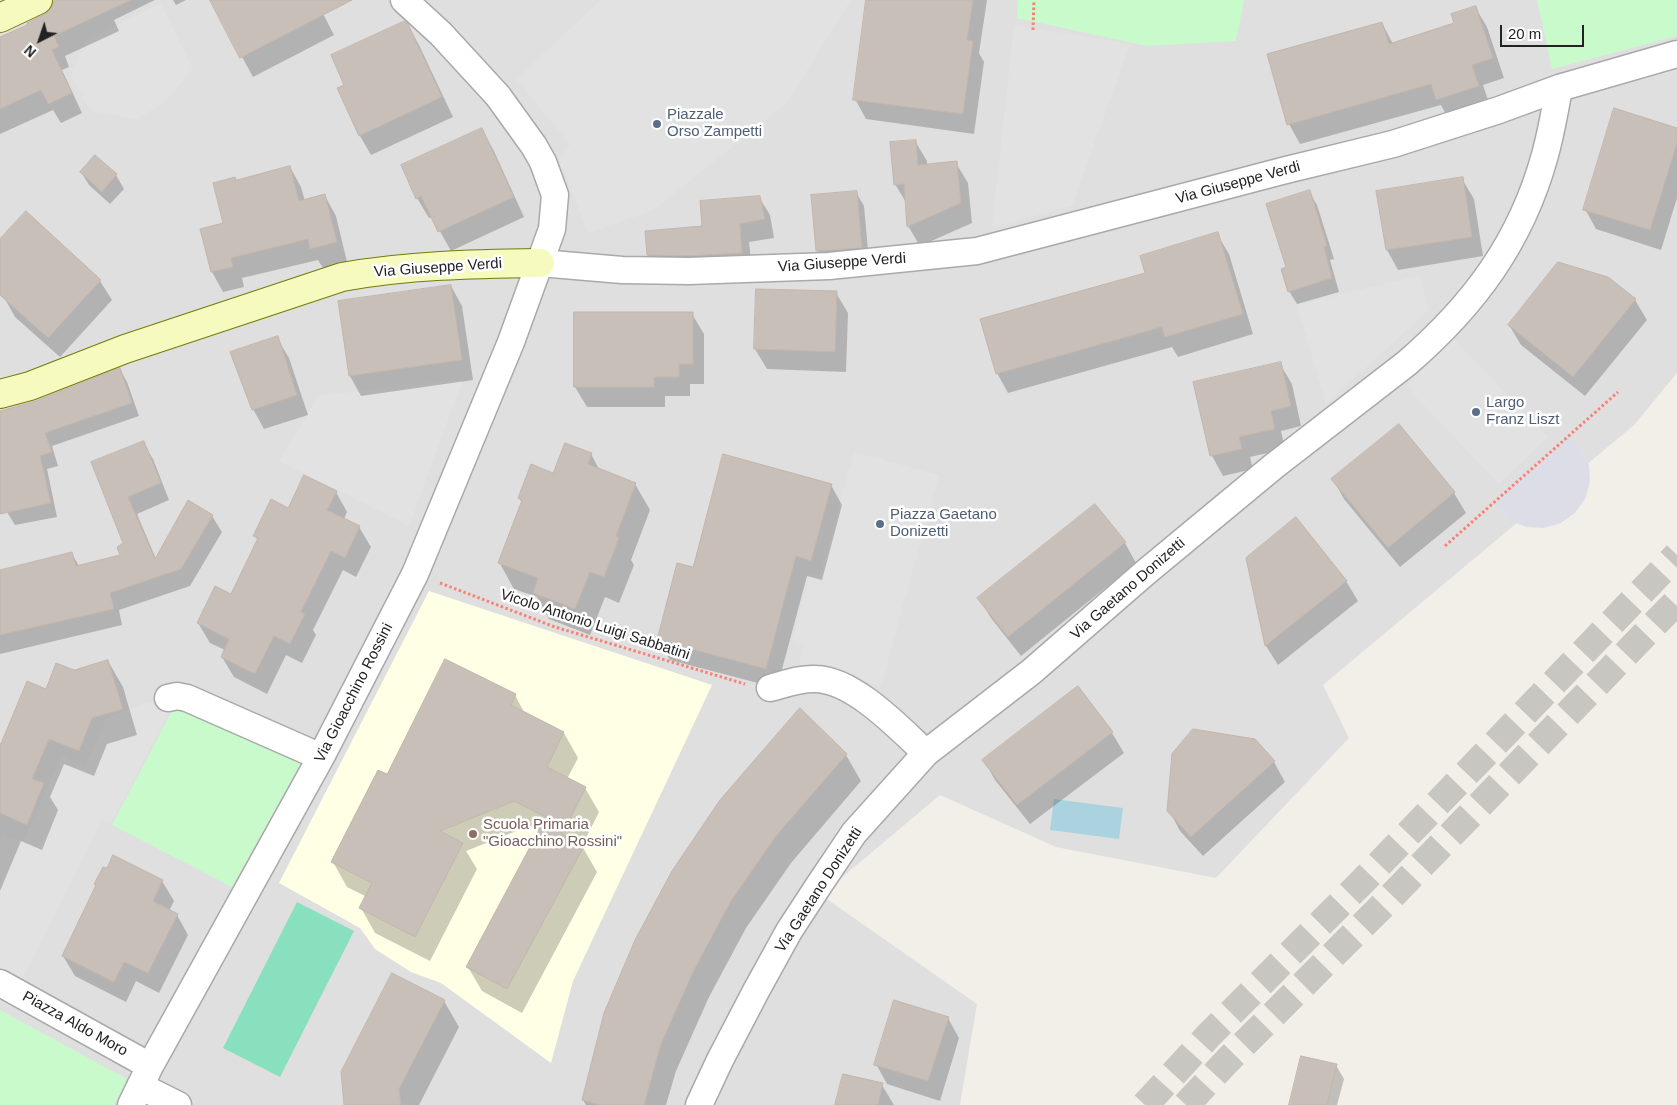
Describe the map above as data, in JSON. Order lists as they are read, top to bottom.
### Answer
{
  "streets": {
    "main road": ["Via Giuseppe Verdi"],
    "street": ["Via Gaetano Donizetti", "Via Gioacchino Rossini", "Piazza Aldo Moro"],
    "path": ["Vicolo Antonio Luigi Sabbatini"]
  },
  "crossings": [
    ["Via Giuseppe Verdi", "Via Gaetano Donizetti"],
    ["Via Giuseppe Verdi", "Via Gioacchino Rossini"],
    ["Vicolo Antonio Luigi Sabbatini", "Via Gioacchino Rossini"],
    ["Via Gioacchino Rossini", "Piazza Aldo Moro"]
  ],
  "places": [
    "Piazzale Orso Zampetti",
    "Largo Franz Liszt",
    "Piazza Gaetano Donizetti",
    "Scuola Primaria \"Gioacchino Rossini\""
  ],
  "scale_bar": "20 m",
  "north": "bottom left"
}
